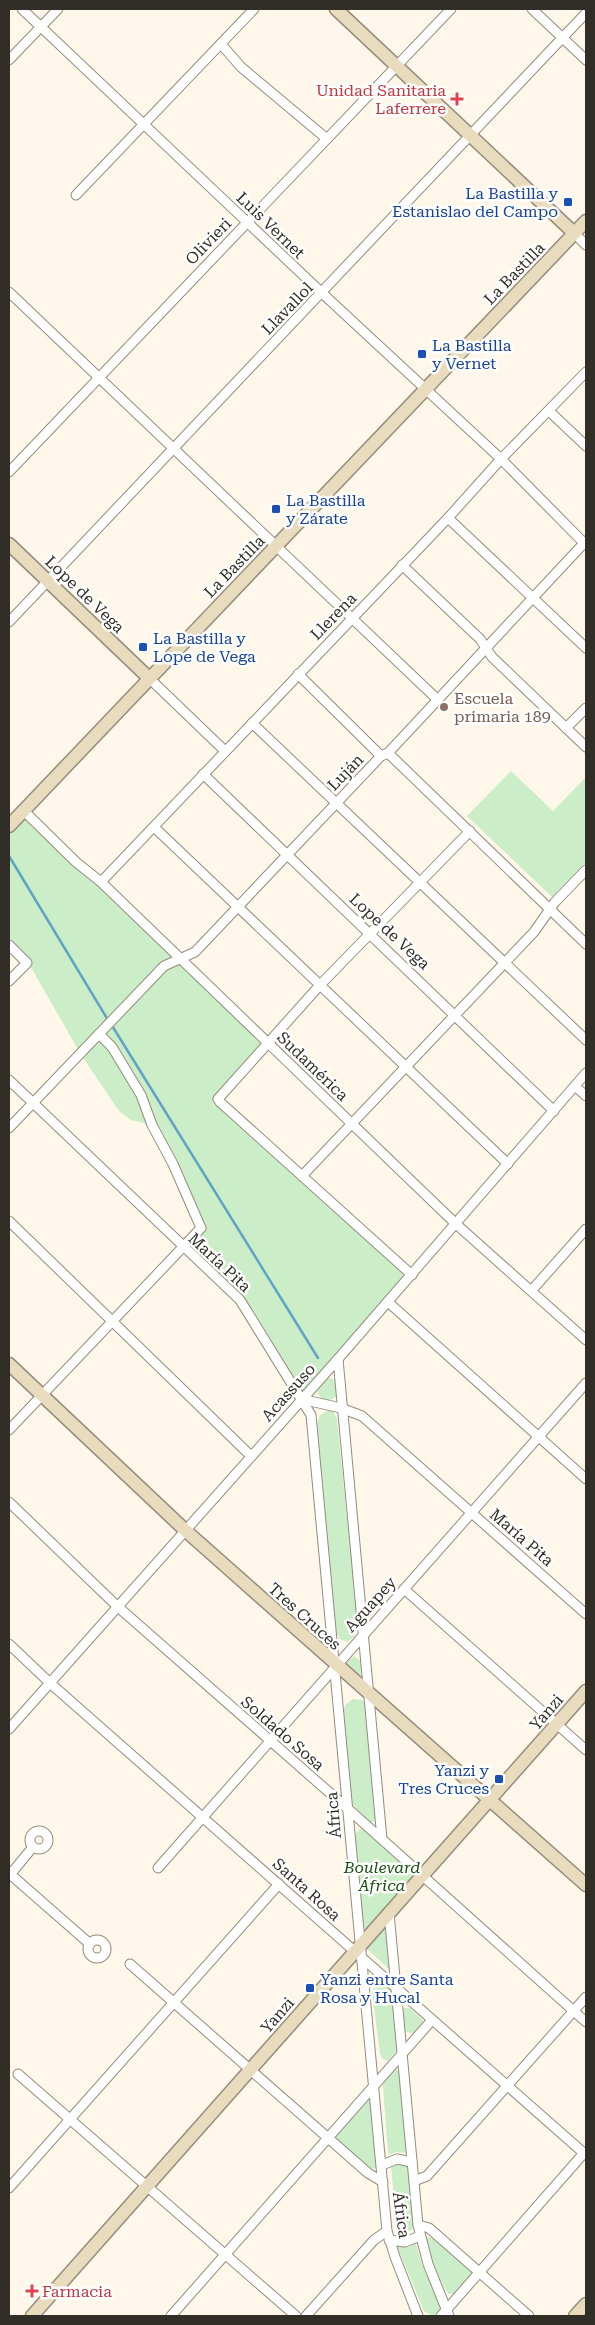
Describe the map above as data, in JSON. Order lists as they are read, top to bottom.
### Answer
{
  "streets": {
    "street": [
      "Luis Vernet",
      "Olivieri",
      "La Bastilla",
      "Llavallol",
      "Lope de Vega",
      "Llerena",
      "Luján",
      "Sudamérica",
      "María Pita",
      "Acassuso",
      "Aguapey",
      "Tres Cruces",
      "Yanzi",
      "Soldado Sosa",
      "África",
      "Santa Rosa"
    ]
  },
  "crossings": [
    ["Luis Vernet", "Olivieri"],
    ["Luis Vernet", "La Bastilla"],
    ["Luis Vernet", "Llavallol"],
    ["Luis Vernet", "Llerena"],
    ["Luis Vernet", "Luján"],
    ["La Bastilla", "Lope de Vega"],
    ["La Bastilla", "Sudamérica"],
    ["Llavallol", "Lope de Vega"],
    ["Lope de Vega", "Llerena"],
    ["Lope de Vega", "Luján"],
    ["Lope de Vega", "Acassuso"],
    ["Llerena", "Sudamérica"],
    ["Luján", "Sudamérica"],
    ["Sudamérica", "Acassuso"],
    ["María Pita", "Acassuso"],
    ["María Pita", "Aguapey"],
    ["María Pita", "África"],
    ["Acassuso", "Tres Cruces"],
    ["Acassuso", "Soldado Sosa"],
    ["Acassuso", "África"],
    ["Acassuso", "Santa Rosa"],
    ["Aguapey", "Tres Cruces"],
    ["Aguapey", "Soldado Sosa"],
    ["Aguapey", "África"],
    ["Aguapey", "Santa Rosa"],
    ["Tres Cruces", "Yanzi"],
    ["Tres Cruces", "África"],
    ["Yanzi", "Soldado Sosa"],
    ["Yanzi", "África"],
    ["Yanzi", "Santa Rosa"],
    ["Soldado Sosa", "África"],
    ["África", "Santa Rosa"]
  ],
  "parks": ["Boulevard África"],
  "places": {
    "health": ["Unidad Sanitaria Laferrere", "Farmacia"],
    "transit": [
      "La Bastilla y Estanislao del Campo",
      "La Bastilla y Vernet",
      "La Bastilla y Zárate",
      "La Bastilla y Lope de Vega",
      "Yanzi y Tres Cruces",
      "Yanzi entre Santa Rosa y Hucal"
    ],
    "other": ["Escuela primaria 189"]
  }
}
